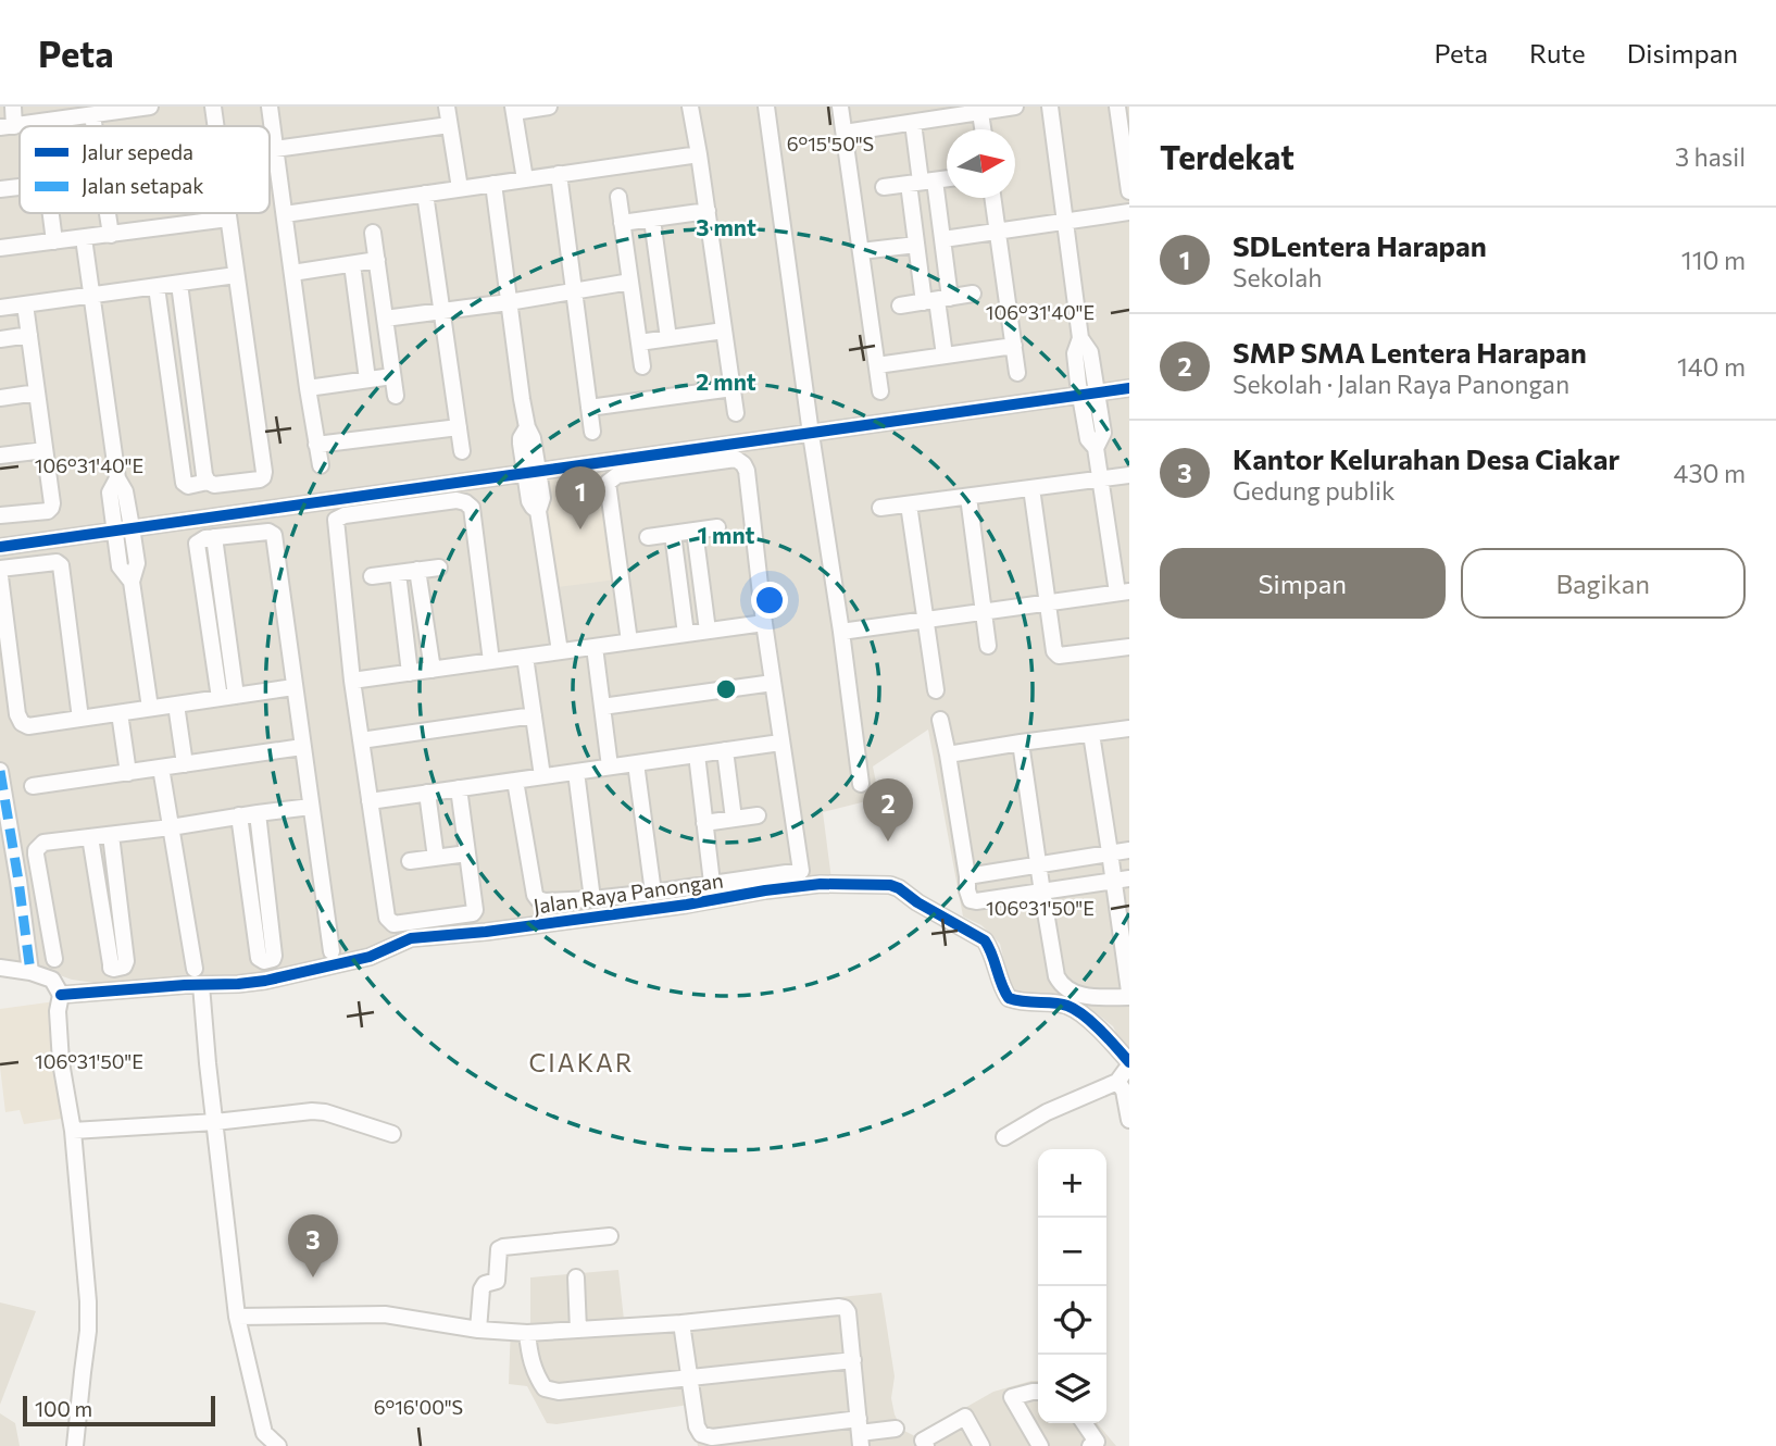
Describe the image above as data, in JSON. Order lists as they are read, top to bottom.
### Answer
{
  "streets": {
    "street": ["Jalan Raya Panongan"]
  },
  "districts": ["CIAKAR"],
  "legend": ["Jalur sepeda", "Jalan setapak"],
  "scale_bar": "100 m",
  "north": "right",
  "page": {
    "header": "Peta",
    "nav": ["Peta", "Rute", "Disimpan"],
    "heading": ["Terdekat", "3 hasil"],
    "list": [
      {
        "mark": "1",
        "name": "SDLentera Harapan",
        "note": "Sekolah",
        "value": "110 m"
      },
      {
        "mark": "2",
        "name": "SMP SMA Lentera Harapan",
        "note": "Sekolah · Jalan Raya Panongan",
        "value": "140 m"
      },
      {
        "mark": "3",
        "name": "Kantor Kelurahan Desa Ciakar",
        "note": "Gedung publik",
        "value": "430 m"
      }
    ],
    "pins": ["1", "2", "3"],
    "buttons": ["Simpan", "Bagikan"],
    "map_buttons": ["+", "−"],
    "scale": "100 m"
  },
  "coordinates": [
    "6°15'50\"S",
    "106°31'40\"E",
    "106°31'50\"E",
    "6°16'00\"S"
  ],
  "rings": ["3 mnt", "2 mnt", "1 mnt"]
}
